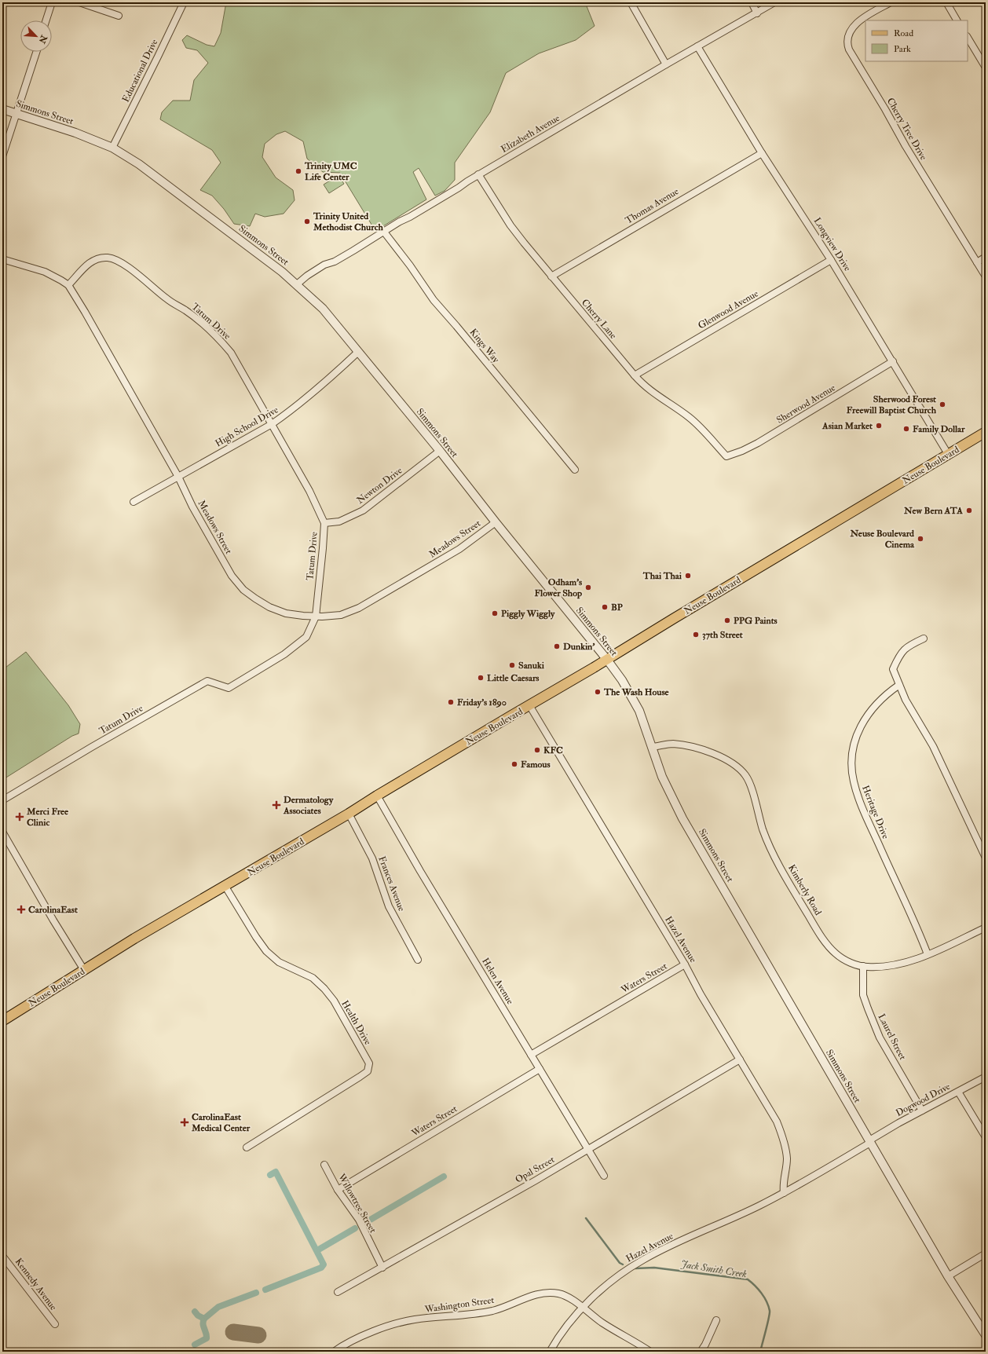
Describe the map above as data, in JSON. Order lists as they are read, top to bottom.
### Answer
{
  "streets": {
    "main road": ["Neuse Boulevard"],
    "street": [
      "Educational Drive",
      "Simmons Street",
      "Cherry Tree Drive",
      "Elizabeth Avenue",
      "Thomas Avenue",
      "Longview Drive",
      "Glenwood Avenue",
      "Cherry Lane",
      "Tatum Drive",
      "Kings Way",
      "Sherwood Avenue",
      "High School Drive",
      "Newton Drive",
      "Meadows Street",
      "Heritage Drive",
      "Frances Avenue",
      "Kimberly Road",
      "Hazel Avenue",
      "Waters Street",
      "Helen Avenue",
      "Health Drive",
      "Laurel Street",
      "Dogwood Drive",
      "Opal Street",
      "Willowtree Street",
      "Kennedy Avenue",
      "Washington Street"
    ]
  },
  "crossings": [
    ["Educational Drive", "Simmons Street"],
    ["Simmons Street", "Elizabeth Avenue"],
    ["Simmons Street", "High School Drive"],
    ["Simmons Street", "Neuse Boulevard"],
    ["Simmons Street", "Newton Drive"],
    ["Simmons Street", "Meadows Street"],
    ["Simmons Street", "Kimberly Road"],
    ["Simmons Street", "Hazel Avenue"],
    ["Simmons Street", "Dogwood Drive"],
    ["Elizabeth Avenue", "Longview Drive"],
    ["Elizabeth Avenue", "Cherry Lane"],
    ["Elizabeth Avenue", "Kings Way"],
    ["Thomas Avenue", "Longview Drive"],
    ["Thomas Avenue", "Cherry Lane"],
    ["Longview Drive", "Glenwood Avenue"],
    ["Longview Drive", "Sherwood Avenue"],
    ["Longview Drive", "Neuse Boulevard"],
    ["Glenwood Avenue", "Cherry Lane"],
    ["Cherry Lane", "Sherwood Avenue"],
    ["Tatum Drive", "High School Drive"],
    ["Tatum Drive", "Newton Drive"],
    ["Tatum Drive", "Meadows Street"],
    ["High School Drive", "Meadows Street"],
    ["Neuse Boulevard", "Frances Avenue"],
    ["Neuse Boulevard", "Hazel Avenue"],
    ["Neuse Boulevard", "Helen Avenue"],
    ["Neuse Boulevard", "Health Drive"],
    ["Heritage Drive", "Kimberly Road"],
    ["Kimberly Road", "Laurel Street"],
    ["Hazel Avenue", "Waters Street"],
    ["Hazel Avenue", "Dogwood Drive"],
    ["Hazel Avenue", "Opal Street"],
    ["Hazel Avenue", "Washington Street"],
    ["Waters Street", "Helen Avenue"],
    ["Waters Street", "Willowtree Street"],
    ["Helen Avenue", "Opal Street"],
    ["Laurel Street", "Dogwood Drive"],
    ["Opal Street", "Willowtree Street"]
  ],
  "water": ["Jack Smith Creek"],
  "places": {
    "other": [
      "Trinity UMC Life Center",
      "Trinity United Methodist Church",
      "Sherwood Forest Freewill Baptist Church",
      "Asian Market",
      "Family Dollar",
      "New Bern ATA",
      "Neuse Boulevard Cinema",
      "Thai Thai",
      "Odham's Flower Shop",
      "BP",
      "Piggly Wiggly",
      "PPG Paints",
      "37th Street",
      "Dunkin'",
      "Sanuki",
      "Little Caesars",
      "The Wash House",
      "Friday's 1890",
      "KFC",
      "Famous"
    ],
    "health": [
      "Dermatology Associates",
      "Merci Free Clinic",
      "CarolinaEast",
      "CarolinaEast Medical Center"
    ]
  },
  "legend": ["Road", "Park"],
  "north": "bottom right"
}
